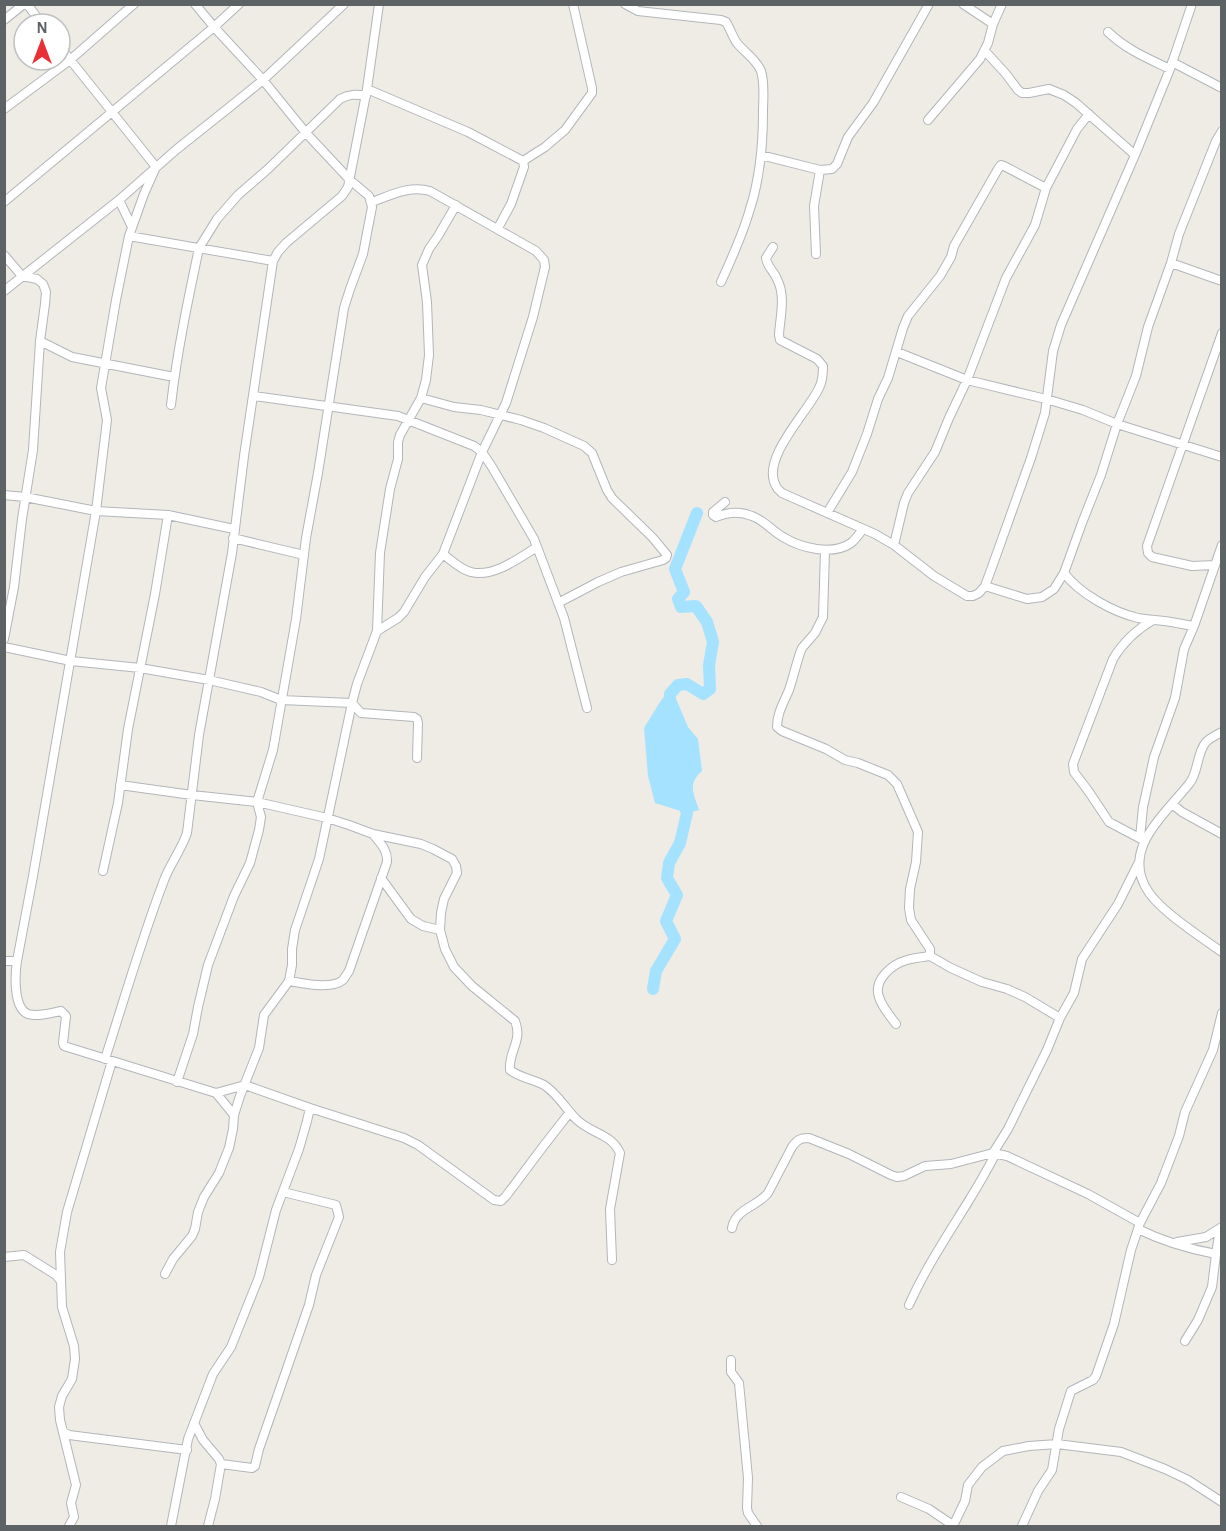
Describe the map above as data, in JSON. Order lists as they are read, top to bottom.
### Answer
{
  "north": "top"
}
